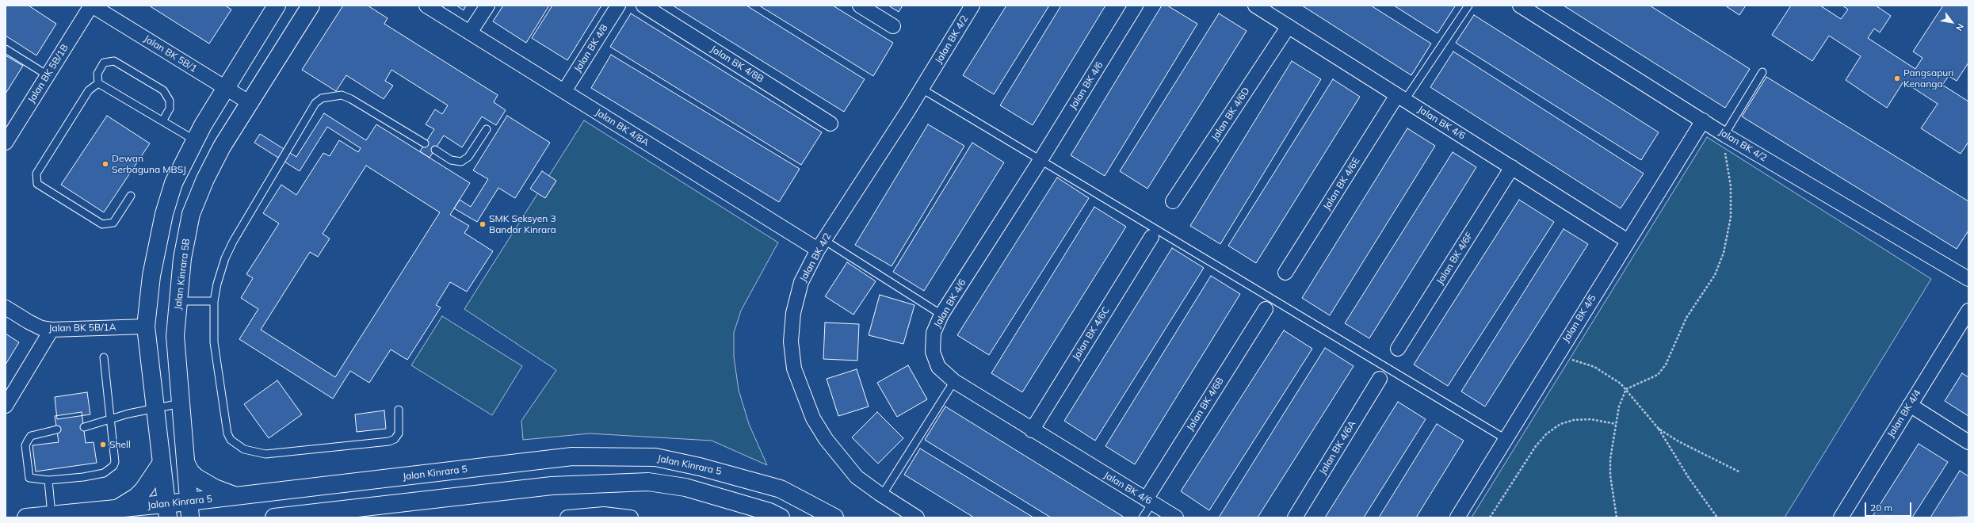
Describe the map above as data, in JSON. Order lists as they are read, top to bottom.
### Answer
{
  "streets": {
    "main road": ["Jalan Kinrara 5B", "Jalan Kinrara 5"],
    "street": [
      "Jalan BK 4/2",
      "Jalan BK 4/8",
      "Jalan BK 5B/1",
      "Jalan BK 4/8B",
      "Jalan BK 5B/1B",
      "Jalan BK 4/6",
      "Jalan BK 4/6D",
      "Jalan BK 4/8A",
      "Jalan BK 4/6E",
      "Jalan BK 4/6F",
      "Jalan BK 4/5",
      "Jalan BK 5B/1A",
      "Jalan BK 4/6C",
      "Jalan BK 4/6B",
      "Jalan BK 4/4",
      "Jalan BK 4/6A"
    ]
  },
  "crossings": [
    ["Jalan BK 4/2", "Jalan BK 4/8A"],
    ["Jalan BK 4/2", "Jalan BK 4/5"],
    ["Jalan BK 4/8", "Jalan BK 4/8A"],
    ["Jalan BK 5B/1", "Jalan BK 5B/1B"],
    ["Jalan BK 5B/1", "Jalan Kinrara 5B"],
    ["Jalan BK 4/6", "Jalan BK 4/6D"],
    ["Jalan BK 4/6", "Jalan BK 4/6E"],
    ["Jalan BK 4/6", "Jalan BK 4/6F"],
    ["Jalan BK 4/6", "Jalan BK 4/5"],
    ["Jalan BK 4/6", "Jalan BK 4/6C"],
    ["Jalan BK 4/6", "Jalan BK 4/6B"],
    ["Jalan Kinrara 5B", "Jalan Kinrara 5"]
  ],
  "places": [
    "Pangsapuri Kenanga",
    "Dewan Serbaguna MBSJ",
    "SMK Seksyen 3 Bandar Kinrara",
    "Shell"
  ],
  "scale_bar": "20 m",
  "north": "bottom right"
}
